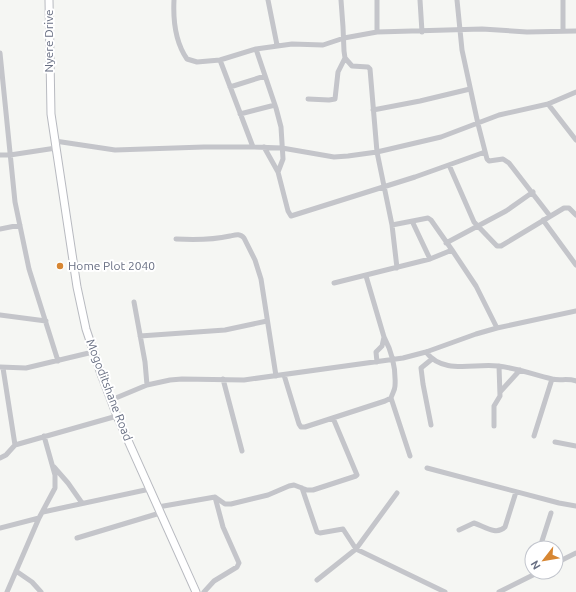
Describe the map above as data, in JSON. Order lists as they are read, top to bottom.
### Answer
{
  "streets": {
    "main road": ["Nyere Drive", "Mogoditshane Road"]
  },
  "crossings": [
    ["Nyere Drive", "Mogoditshane Road"]
  ],
  "places": ["Home Plot 2040"],
  "north": "bottom left"
}
